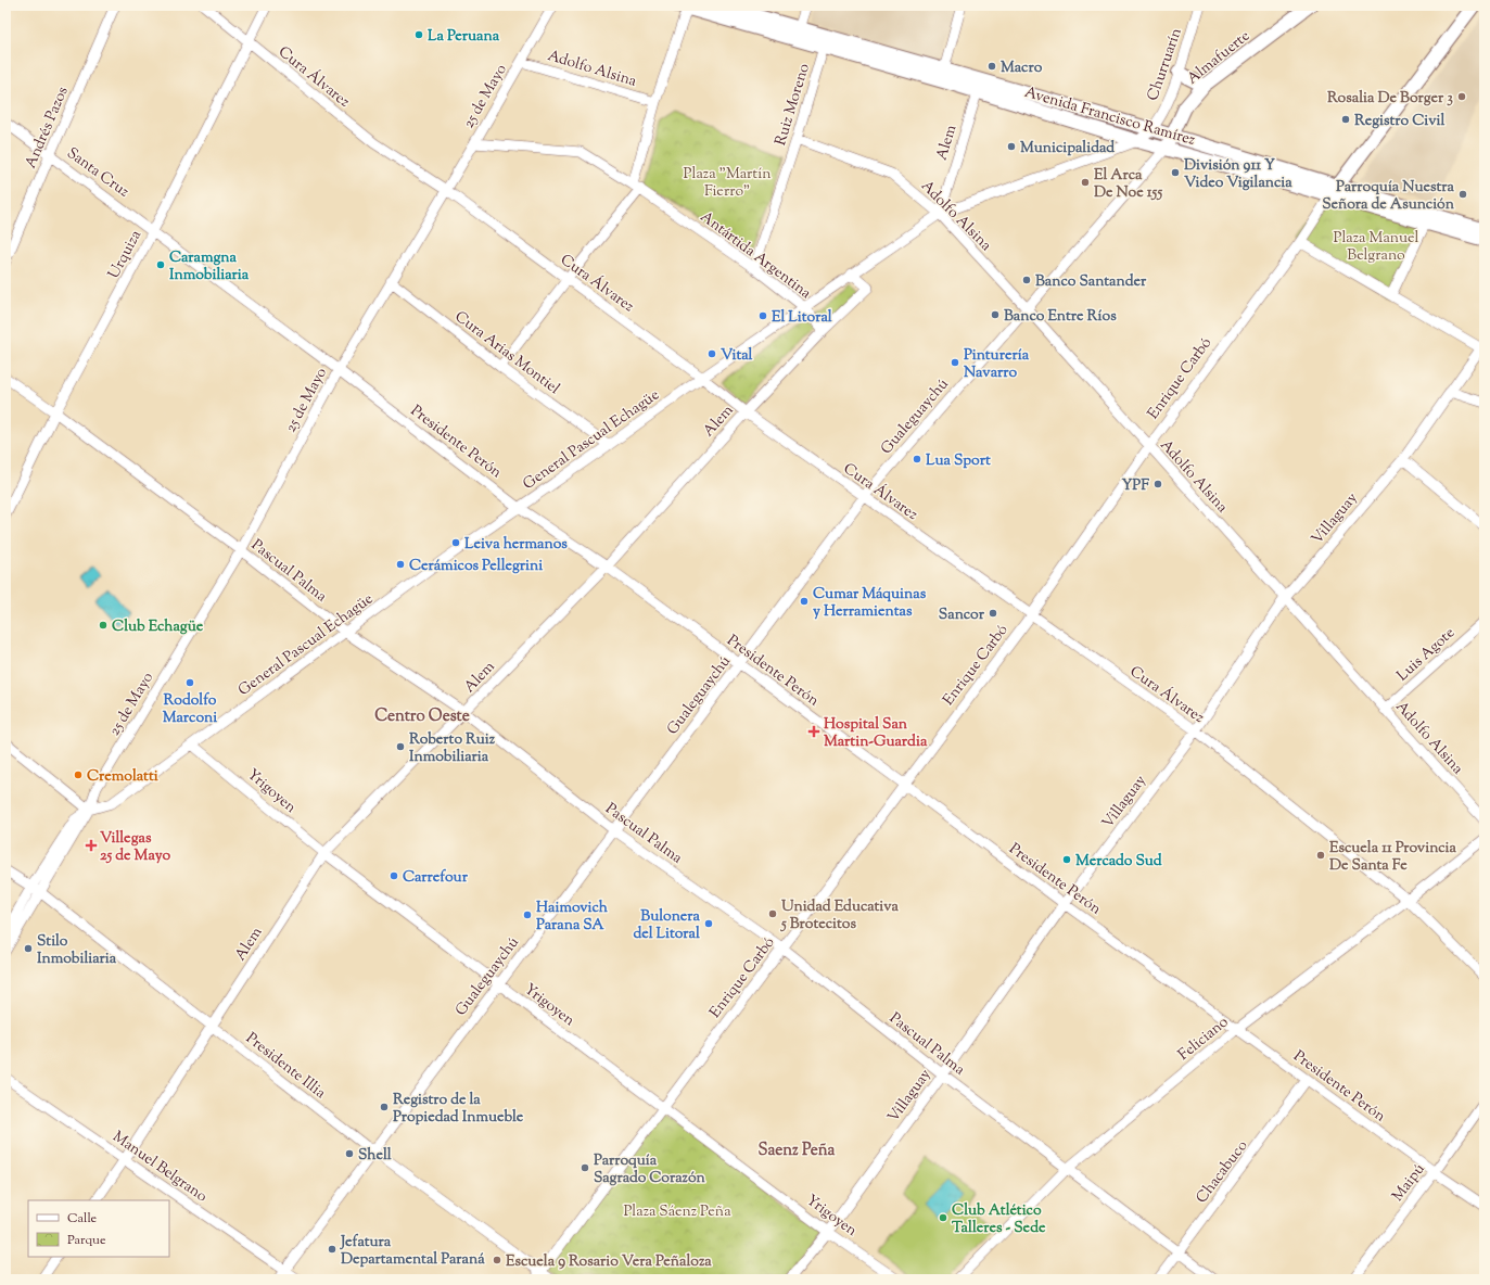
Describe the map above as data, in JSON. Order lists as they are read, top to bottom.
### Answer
{
  "streets": {
    "main road": ["Almafuerte", "Avenida Francisco Ramírez"],
    "street": [
      "Churruarín",
      "Adolfo Alsina",
      "Cura Álvarez",
      "25 de Mayo",
      "Ruiz Moreno",
      "Andrés Pazos",
      "Alem",
      "Santa Cruz",
      "Urquiza",
      "Antártida Argentina",
      "Cura Arias Montiel",
      "Enrique Carbó",
      "Gualeguaychú",
      "General Pascual Echagüe",
      "Presidente Perón",
      "Villaguay",
      "Pascual Palma",
      "Luis Agote",
      "Yrigoyen",
      "Feliciano",
      "Presidente Illia",
      "Manuel Belgrano",
      "Chacabuco",
      "Maipú"
    ]
  },
  "crossings": [
    ["Almafuerte", "Avenida Francisco Ramírez"],
    ["Almafuerte", "Gualeguaychú"],
    ["Churruarín", "Avenida Francisco Ramírez"],
    ["Churruarín", "General Pascual Echagüe"],
    ["Adolfo Alsina", "25 de Mayo"],
    ["Adolfo Alsina", "Ruiz Moreno"],
    ["Adolfo Alsina", "Alem"],
    ["Adolfo Alsina", "Enrique Carbó"],
    ["Adolfo Alsina", "Gualeguaychú"],
    ["Adolfo Alsina", "General Pascual Echagüe"],
    ["Adolfo Alsina", "Villaguay"],
    ["Adolfo Alsina", "Luis Agote"],
    ["Cura Álvarez", "25 de Mayo"],
    ["Cura Álvarez", "Alem"],
    ["Cura Álvarez", "Urquiza"],
    ["Cura Álvarez", "Enrique Carbó"],
    ["Cura Álvarez", "Gualeguaychú"],
    ["Cura Álvarez", "General Pascual Echagüe"],
    ["Cura Álvarez", "Villaguay"],
    ["Cura Álvarez", "Feliciano"],
    ["25 de Mayo", "Antártida Argentina"],
    ["25 de Mayo", "Cura Arias Montiel"],
    ["25 de Mayo", "General Pascual Echagüe"],
    ["25 de Mayo", "Presidente Perón"],
    ["25 de Mayo", "Pascual Palma"],
    ["Ruiz Moreno", "Avenida Francisco Ramírez"],
    ["Ruiz Moreno", "Antártida Argentina"],
    ["Avenida Francisco Ramírez", "Alem"],
    ["Avenida Francisco Ramírez", "Enrique Carbó"],
    ["Avenida Francisco Ramírez", "Gualeguaychú"],
    ["Avenida Francisco Ramírez", "General Pascual Echagüe"],
    ["Andrés Pazos", "Santa Cruz"],
    ["Alem", "Antártida Argentina"],
    ["Alem", "General Pascual Echagüe"],
    ["Alem", "Presidente Perón"],
    ["Alem", "Pascual Palma"],
    ["Alem", "Yrigoyen"],
    ["Alem", "Presidente Illia"],
    ["Alem", "Manuel Belgrano"],
    ["Santa Cruz", "Urquiza"],
    ["Santa Cruz", "Presidente Perón"],
    ["Urquiza", "Presidente Perón"],
    ["Urquiza", "Pascual Palma"],
    ["Antártida Argentina", "General Pascual Echagüe"],
    ["Cura Arias Montiel", "General Pascual Echagüe"],
    ["Enrique Carbó", "Presidente Perón"],
    ["Enrique Carbó", "Pascual Palma"],
    ["Enrique Carbó", "Yrigoyen"],
    ["Enrique Carbó", "Presidente Illia"],
    ["Gualeguaychú", "Presidente Perón"],
    ["Gualeguaychú", "Pascual Palma"],
    ["Gualeguaychú", "Yrigoyen"],
    ["Gualeguaychú", "Presidente Illia"],
    ["Gualeguaychú", "Manuel Belgrano"],
    ["General Pascual Echagüe", "Presidente Perón"],
    ["General Pascual Echagüe", "Pascual Palma"],
    ["General Pascual Echagüe", "Yrigoyen"],
    ["Presidente Perón", "Villaguay"],
    ["Presidente Perón", "Feliciano"],
    ["Presidente Perón", "Chacabuco"],
    ["Presidente Perón", "Maipú"],
    ["Villaguay", "Pascual Palma"],
    ["Villaguay", "Yrigoyen"],
    ["Pascual Palma", "Feliciano"],
    ["Pascual Palma", "Chacabuco"]
  ],
  "districts": ["Centro Oeste", "Saenz Peña"],
  "parks": ["Plaza \"Martín Fierro\"", "Plaza Manuel Belgrano", "Plaza Sáenz Peña"],
  "places": {
    "other": [
      "La Peruana",
      "Macro",
      "Rosalia De Borger 3",
      "Registro Civil",
      "Municipalidad",
      "División 911 Y Video Vigilancia",
      "El Arca De Noe 155",
      "Parroquía Nuestra Señora de Asunción",
      "Caramgna Inmobiliaria",
      "Banco Santander",
      "Banco Entre Ríos",
      "El Litoral",
      "Vital",
      "Pinturería Navarro",
      "Lua Sport",
      "YPF",
      "Leiva hermanos",
      "Cerámicos Pellegrini",
      "Cumar Máquinas y Herramientas",
      "Sancor",
      "Club Echagüe",
      "Rodolfo Marconi",
      "Roberto Ruiz Inmobiliaria",
      "Cremolatti",
      "Escuela 11 Provincia De Santa Fe",
      "Mercado Sud",
      "Carrefour",
      "Unidad Educativa 5 Brotecitos",
      "Haimovich Parana SA",
      "Bulonera del Litoral",
      "Stilo Inmobiliaria",
      "Registro de la Propiedad Inmueble",
      "Shell",
      "Parroquía Sagrado Corazón",
      "Club Atlético Talleres - Sede",
      "Jefatura Departamental Paraná",
      "Escuela 9 Rosario Vera Peñaloza"
    ],
    "health": ["Hospital San Martin-Guardia", "Villegas 25 de Mayo"]
  },
  "legend": ["Calle", "Parque"]
}
